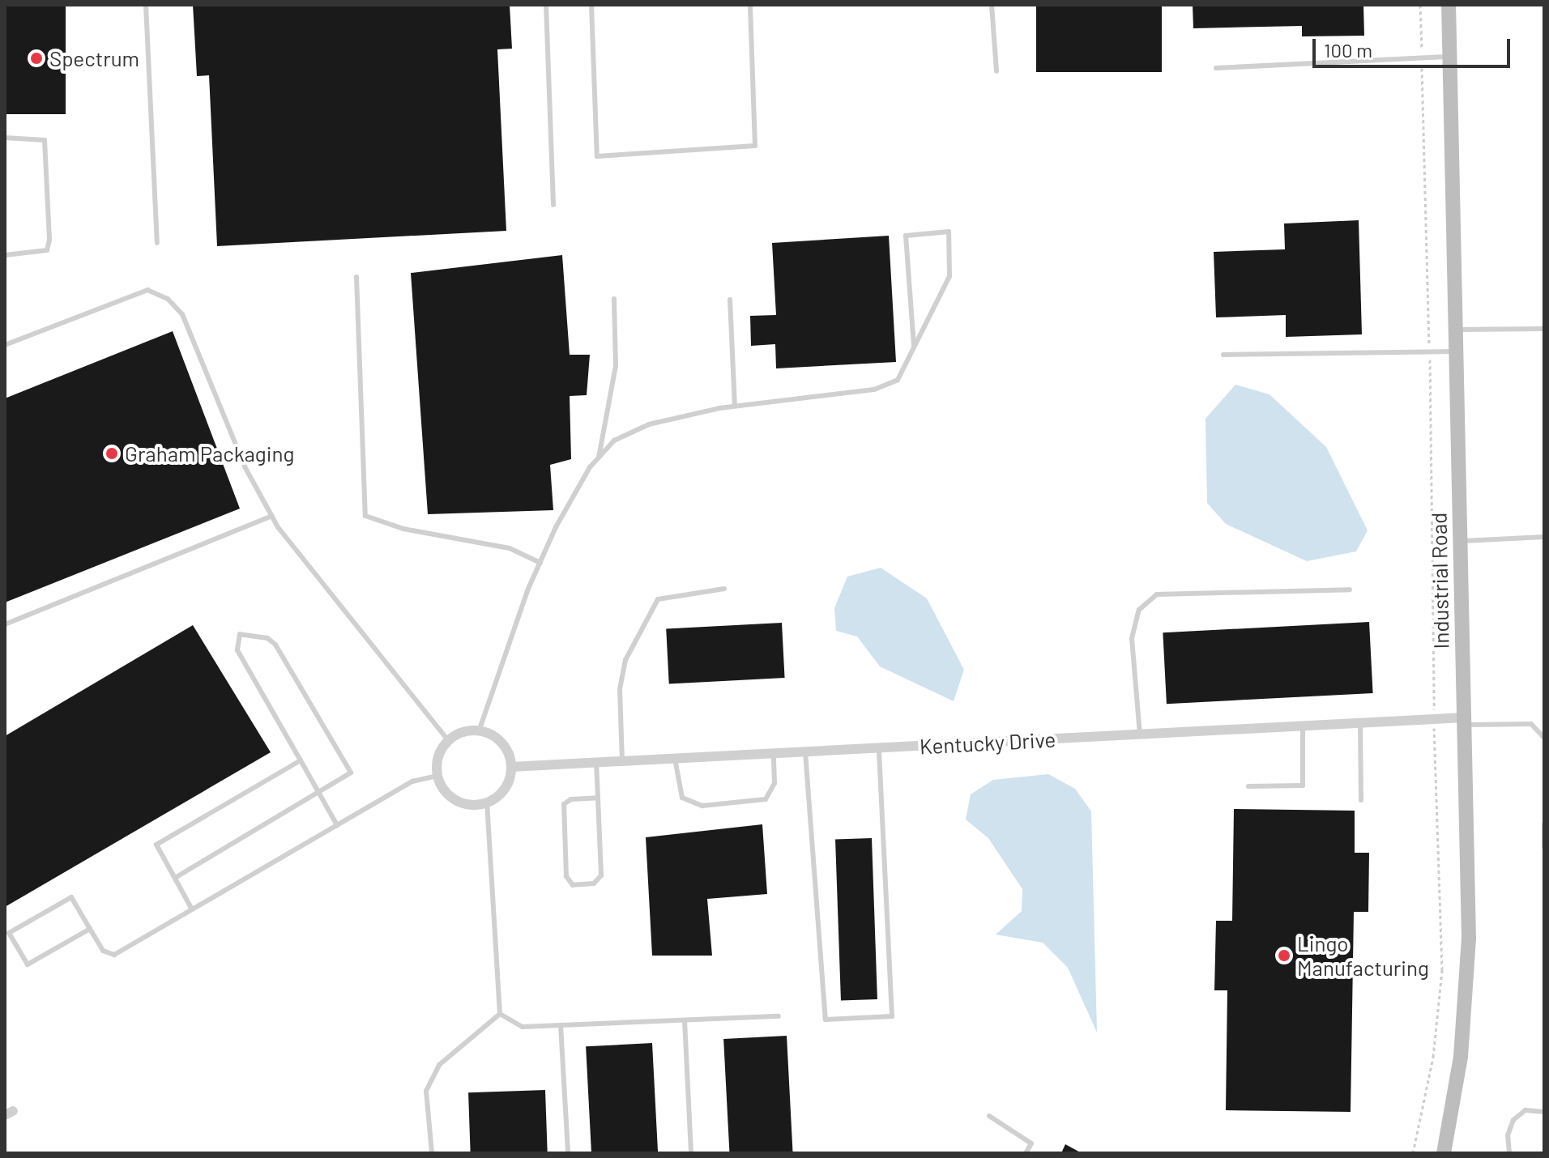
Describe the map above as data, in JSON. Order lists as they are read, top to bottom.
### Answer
{
  "streets": {
    "main road": ["Industrial Road"],
    "street": ["Kentucky Drive"]
  },
  "crossings": [
    ["Industrial Road", "Kentucky Drive"]
  ],
  "places": ["Spectrum", "Graham Packaging", "Lingo Manufacturing"],
  "scale_bar": "100 m"
}
